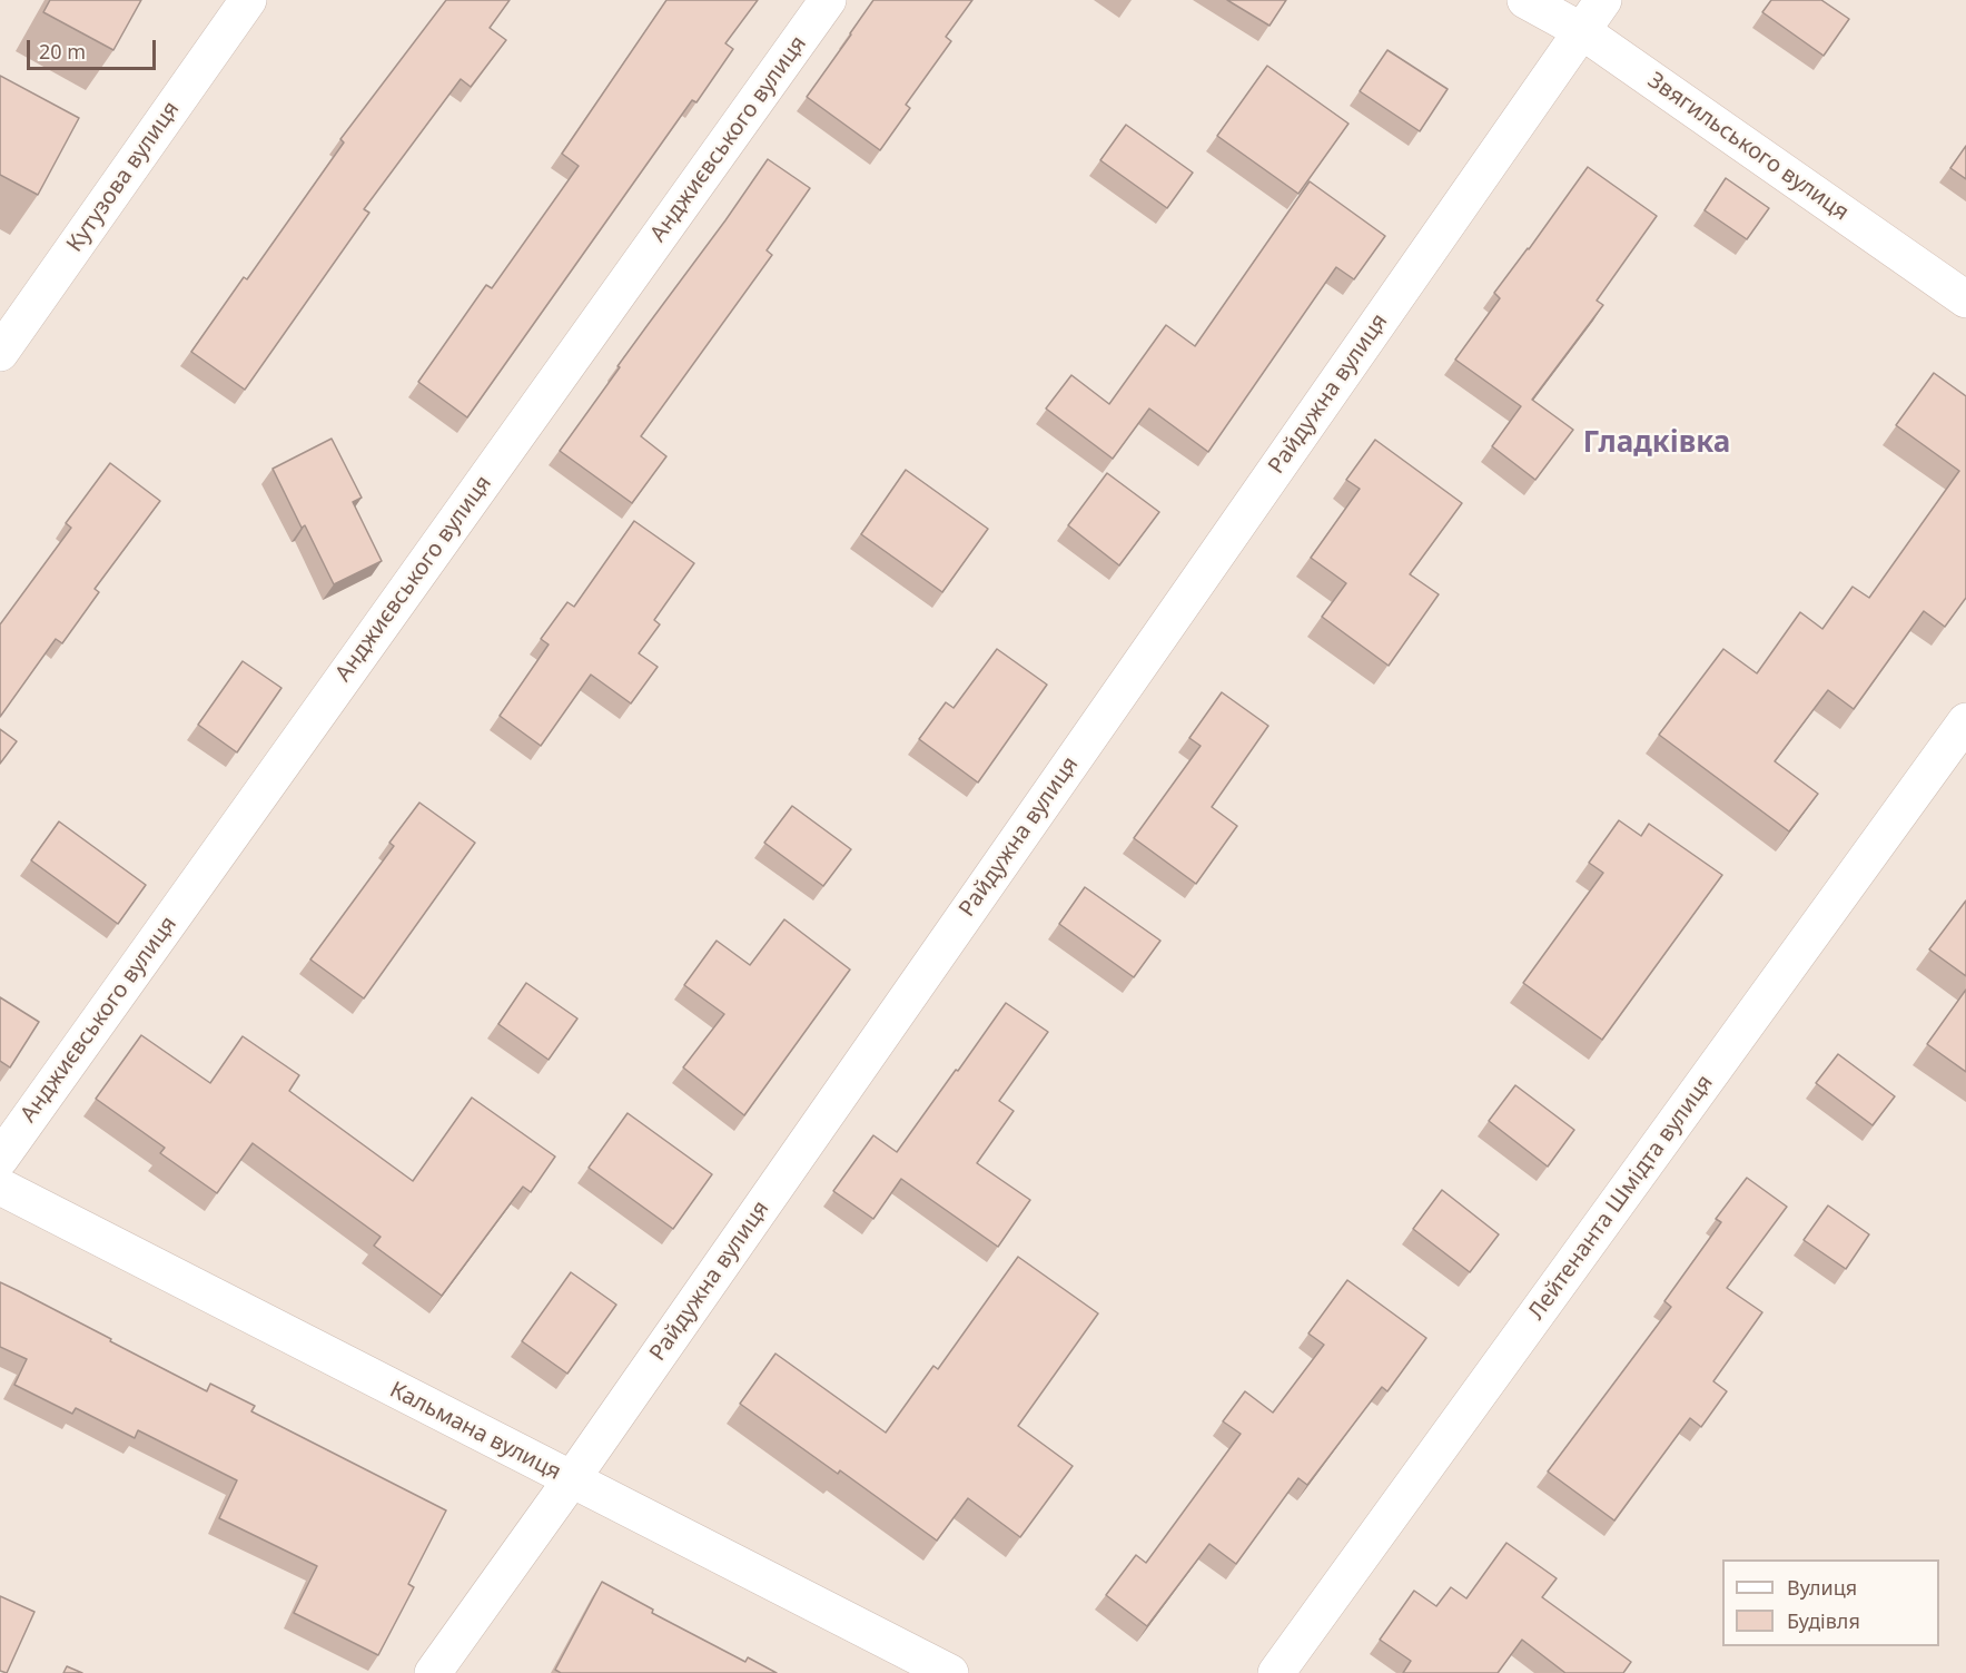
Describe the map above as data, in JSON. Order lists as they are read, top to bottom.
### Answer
{
  "streets": {
    "street": [
      "Анджиєвського вулиця",
      "Звягильського вулиця",
      "Кутузова вулиця",
      "Райдужна вулиця",
      "Лейтенанта Шмідта вулиця",
      "Кальмана вулиця"
    ]
  },
  "crossings": [
    ["Звягильського вулиця", "Райдужна вулиця"],
    ["Райдужна вулиця", "Кальмана вулиця"]
  ],
  "districts": ["Гладківка"],
  "legend": ["Вулиця", "Будівля"],
  "scale_bar": "20 m"
}
